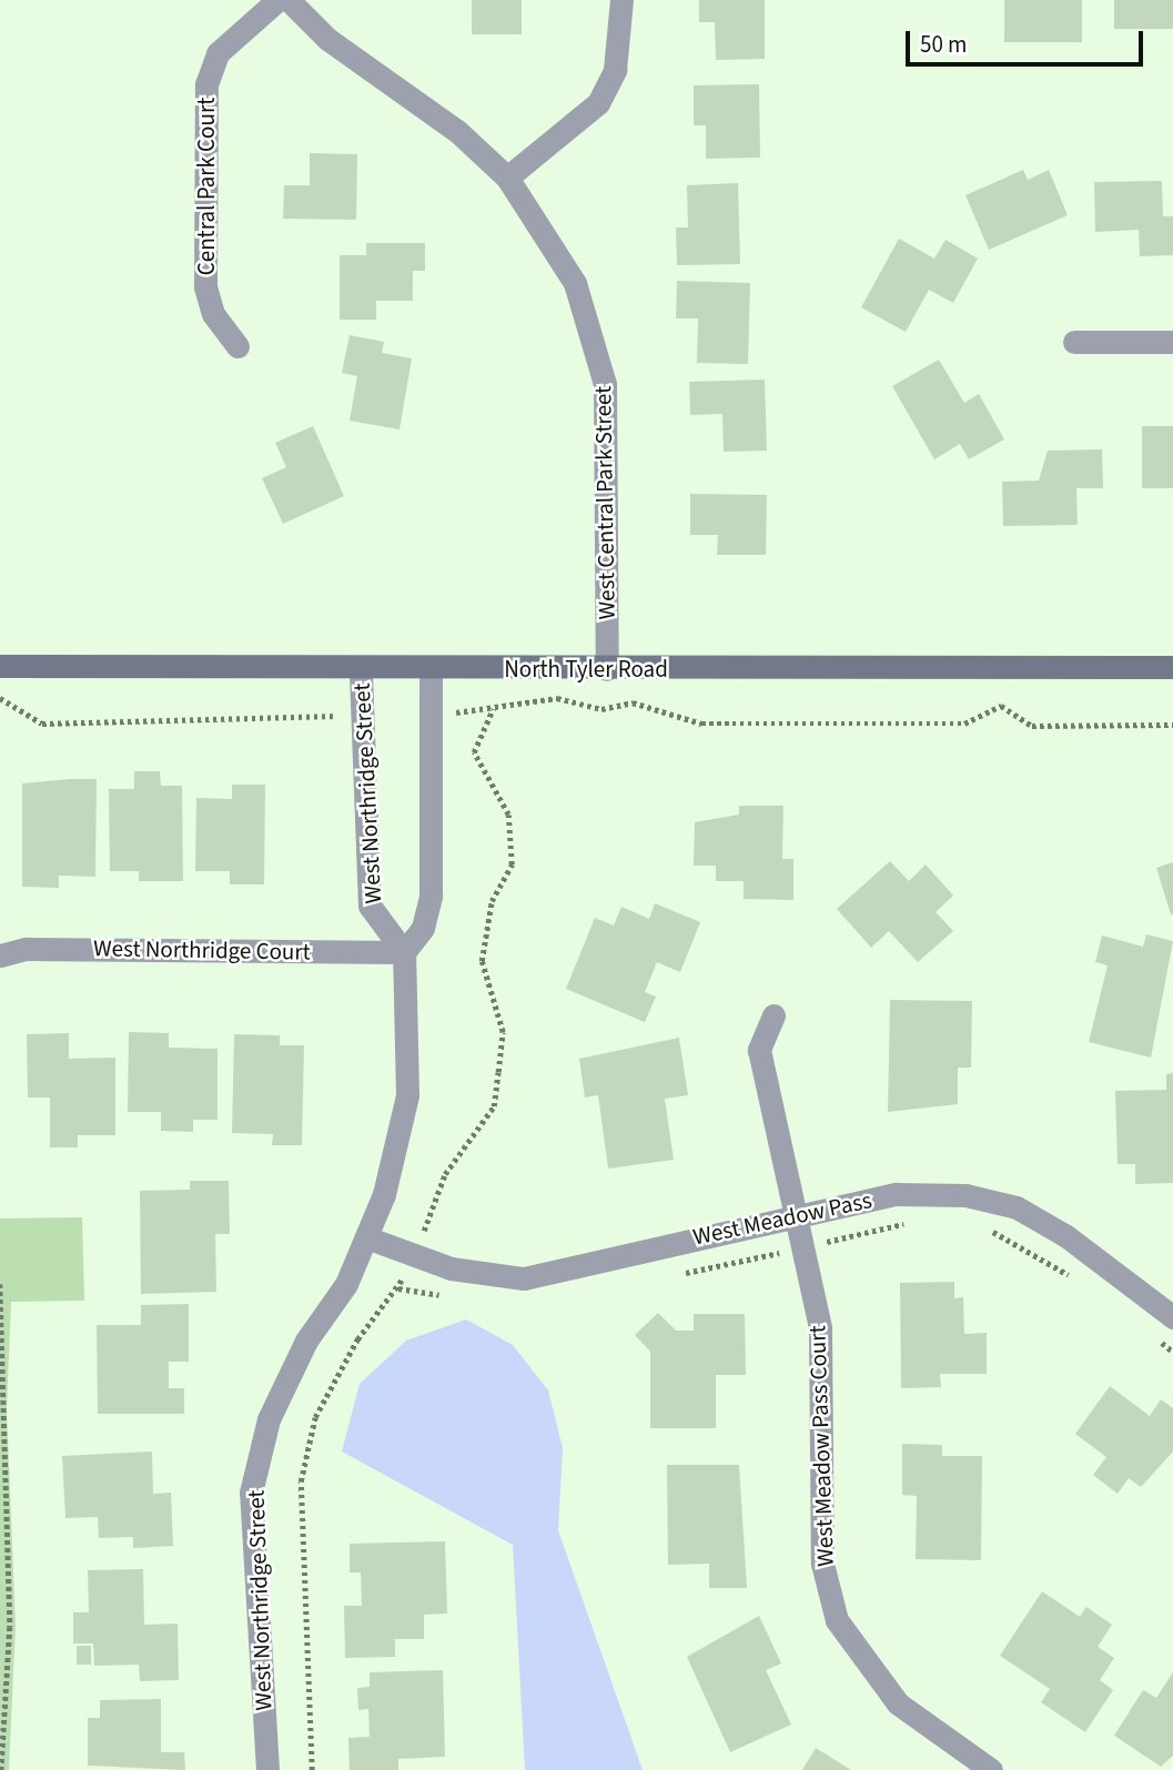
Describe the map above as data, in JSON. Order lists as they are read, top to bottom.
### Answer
{
  "streets": {
    "main road": ["North Tyler Road"],
    "street": [
      "Central Park Court",
      "West Central Park Street",
      "West Northridge Street",
      "West Northridge Court",
      "West Meadow Pass",
      "West Meadow Pass Court"
    ]
  },
  "crossings": [
    ["West Central Park Street", "North Tyler Road"],
    ["North Tyler Road", "West Northridge Street"],
    ["West Northridge Street", "West Northridge Court"],
    ["West Northridge Street", "West Meadow Pass"],
    ["West Meadow Pass", "West Meadow Pass Court"]
  ],
  "scale_bar": "50 m"
}
